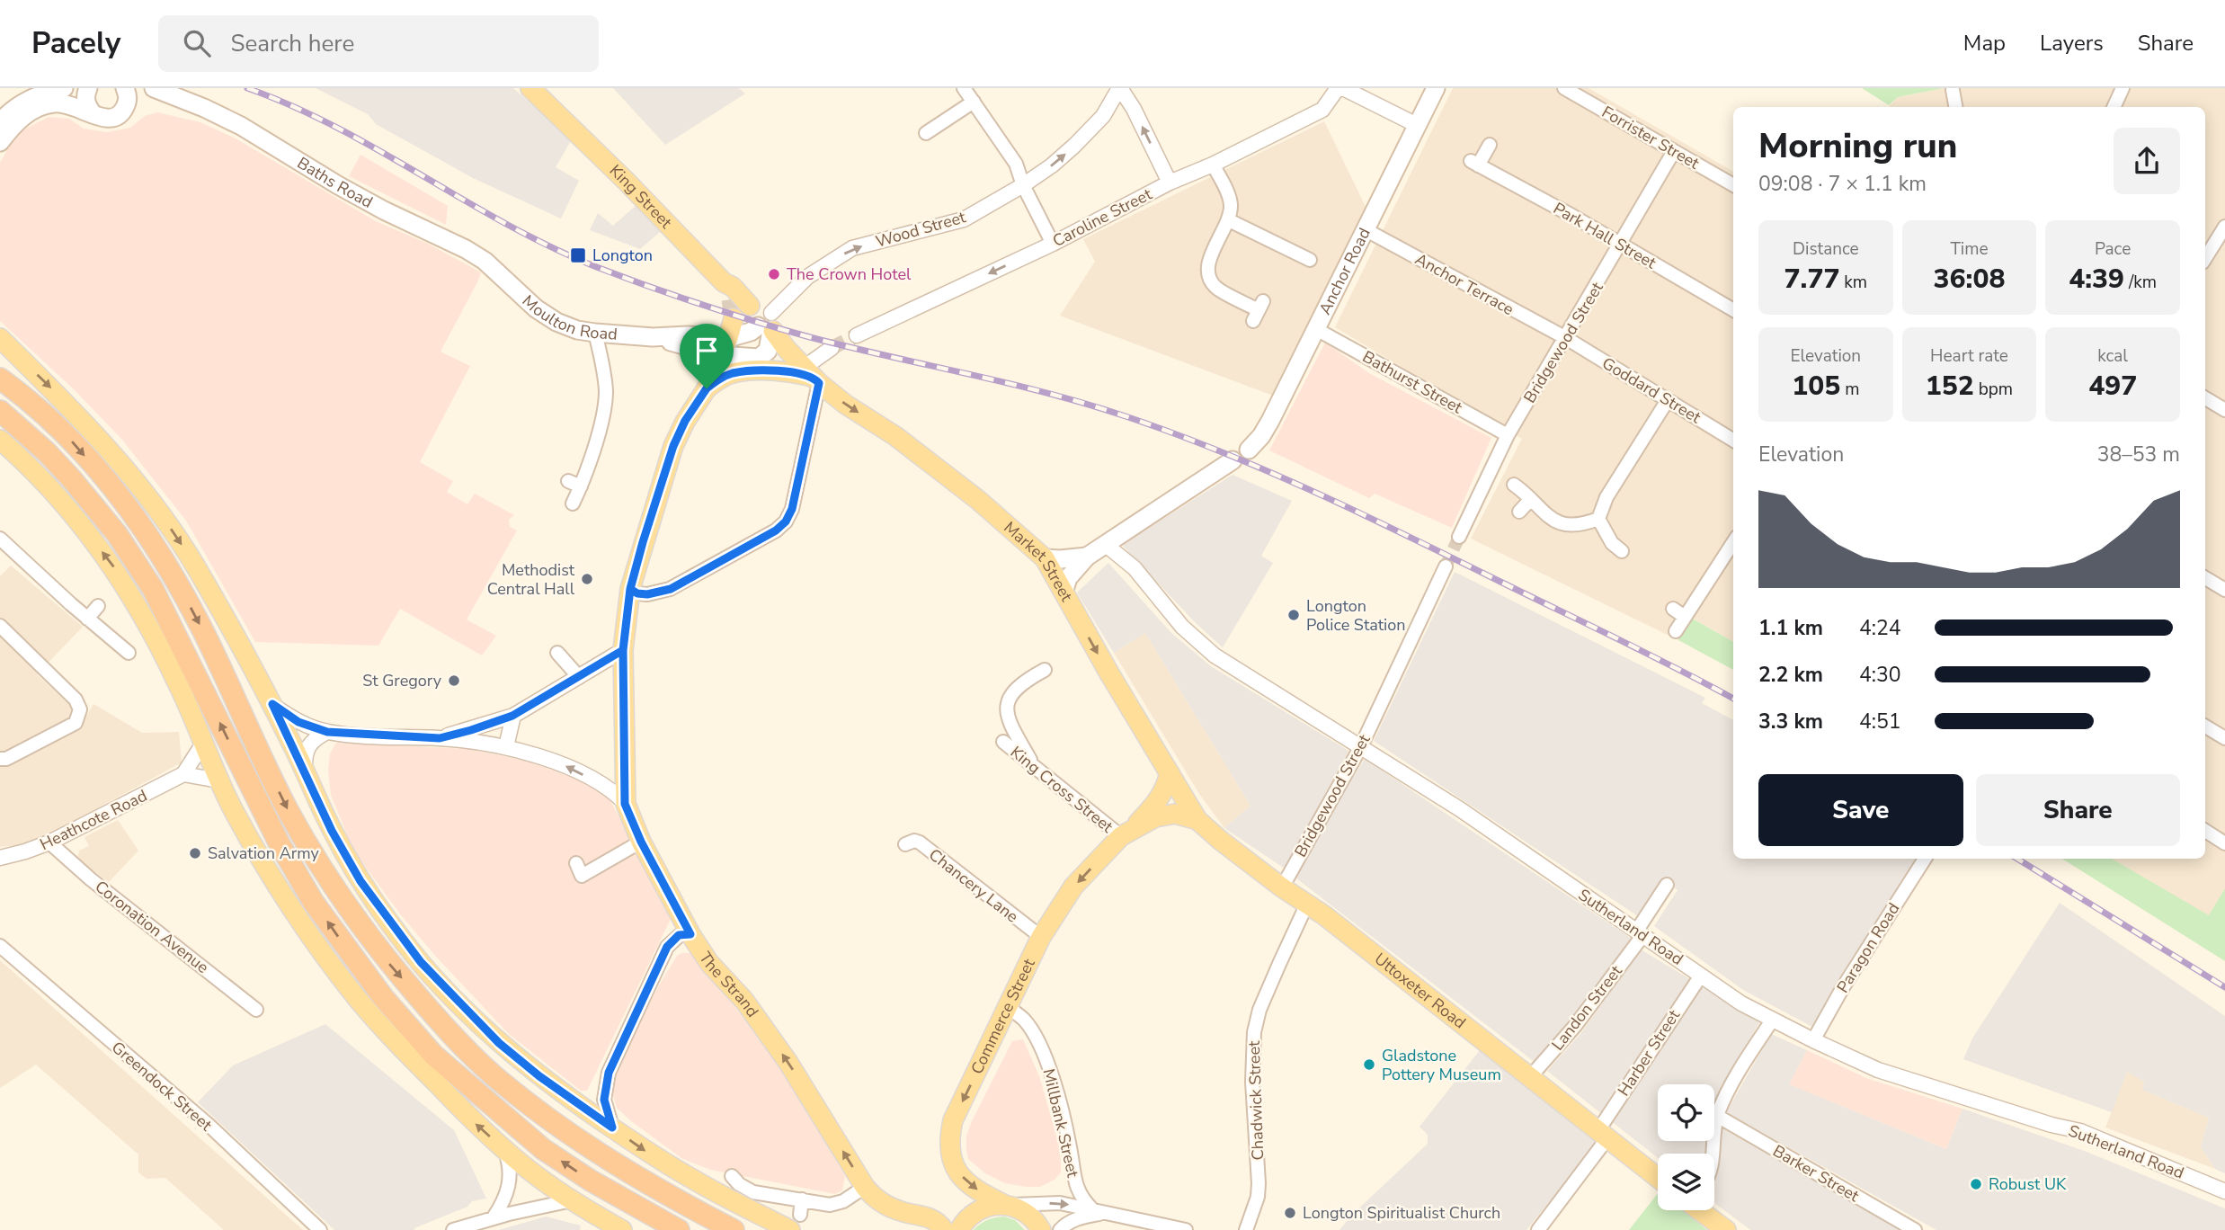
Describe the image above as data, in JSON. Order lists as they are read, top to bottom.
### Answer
{
  "streets": {
    "main road": [
      "Baths Road",
      "King Street",
      "Anchor Road",
      "Moulton Road",
      "Market Street",
      "The Strand",
      "Uttoxeter Road",
      "Commerce Street"
    ],
    "street": [
      "Forrister Street",
      "Caroline Street",
      "Wood Street",
      "Park Hall Street",
      "Anchor Terrace",
      "Bridgewood Street",
      "Bathurst Street",
      "Goddard Street",
      "King Cross Street",
      "Heathcote Road",
      "Chancery Lane",
      "Coronation Avenue",
      "Sutherland Road",
      "Paragon Road",
      "Landon Street",
      "Harber Street",
      "Greendock Street",
      "Chadwick Street",
      "Millbank Street",
      "Barker Street"
    ]
  },
  "crossings": [
    ["Forrister Street", "Bridgewood Street"],
    ["Baths Road", "Moulton Road"],
    ["King Street", "The Strand"],
    ["Wood Street", "Moulton Road"],
    ["Wood Street", "Market Street"],
    ["Park Hall Street", "Bridgewood Street"],
    ["Anchor Road", "Anchor Terrace"],
    ["Anchor Road", "Bathurst Street"],
    ["Anchor Terrace", "Bridgewood Street"],
    ["Anchor Terrace", "Goddard Street"],
    ["Moulton Road", "Market Street"],
    ["Moulton Road", "The Strand"],
    ["Bridgewood Street", "Bathurst Street"],
    ["Bridgewood Street", "Goddard Street"],
    ["Bridgewood Street", "Sutherland Road"],
    ["Bridgewood Street", "Uttoxeter Road"],
    ["Market Street", "Uttoxeter Road"],
    ["Market Street", "Commerce Street"],
    ["King Cross Street", "Commerce Street"],
    ["Heathcote Road", "Coronation Avenue"],
    ["Chancery Lane", "Commerce Street"],
    ["Sutherland Road", "Paragon Road"],
    ["Sutherland Road", "Landon Street"],
    ["Sutherland Road", "Harber Street"],
    ["Uttoxeter Road", "Landon Street"],
    ["Uttoxeter Road", "Commerce Street"],
    ["Uttoxeter Road", "Harber Street"],
    ["Uttoxeter Road", "Chadwick Street"],
    ["Commerce Street", "Millbank Street"]
  ],
  "one_way": [
    "Caroline Street",
    "Wood Street",
    "Market Street",
    "Commerce Street"
  ],
  "places": {
    "transit": ["Longton"],
    "other": [
      "The Crown Hotel",
      "Methodist Central Hall",
      "Longton Police Station",
      "St Gregory",
      "Salvation Army",
      "Gladstone Pottery Museum",
      "Robust UK",
      "Longton Spiritualist Church"
    ]
  },
  "page": {
    "header": "Pacely",
    "search": "Search here",
    "nav": ["Map", "Layers", "Share"],
    "heading": ["Morning run", "09:08 · 7 × 1.1 km"],
    "stats": [
      ["Distance", "7.77 km"],
      ["Time", "36:08"],
      ["Pace", "4:39 /km"],
      ["Elevation", "105 m"],
      ["Heart rate", "152 bpm"],
      ["kcal", "497"]
    ],
    "chart": ["Elevation", "38–53 m"],
    "list": [
      {
        "name": "1.1 km",
        "note": "4:24"
      },
      {
        "name": "2.2 km",
        "note": "4:30"
      },
      {
        "name": "3.3 km",
        "note": "4:51"
      }
    ],
    "buttons": ["Save", "Share"]
  }
}
